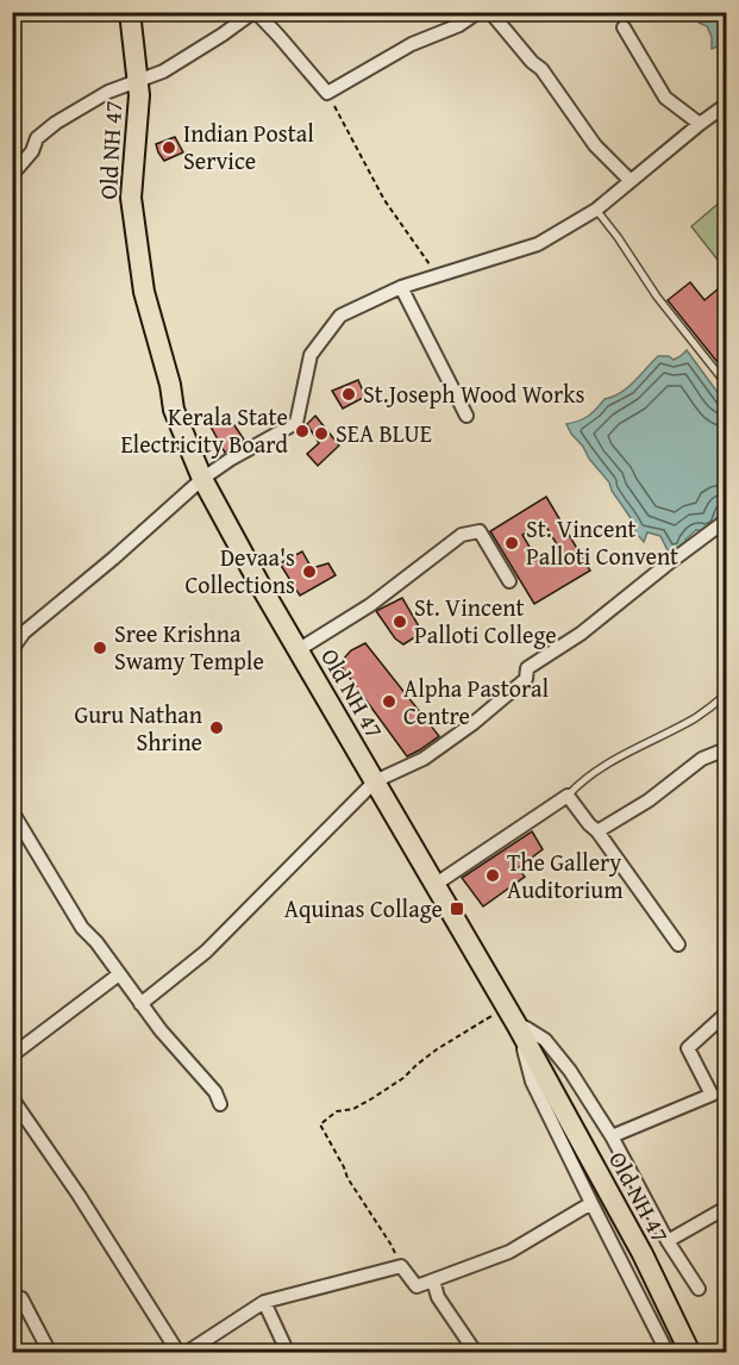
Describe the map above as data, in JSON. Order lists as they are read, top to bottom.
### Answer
{
  "streets": {
    "main road": ["Old NH 47"]
  },
  "places": {
    "other": [
      "Indian Postal Service",
      "St.Joseph Wood Works",
      "Kerala State Electricity Board",
      "SEA BLUE",
      "St. Vincent Palloti Convent",
      "Devaa's Collections",
      "St. Vincent Palloti College",
      "Sree Krishna Swamy Temple",
      "Alpha Pastoral Centre",
      "Guru Nathan Shrine",
      "The Gallery Auditorium"
    ],
    "transit": ["Aquinas Collage"]
  }
}
